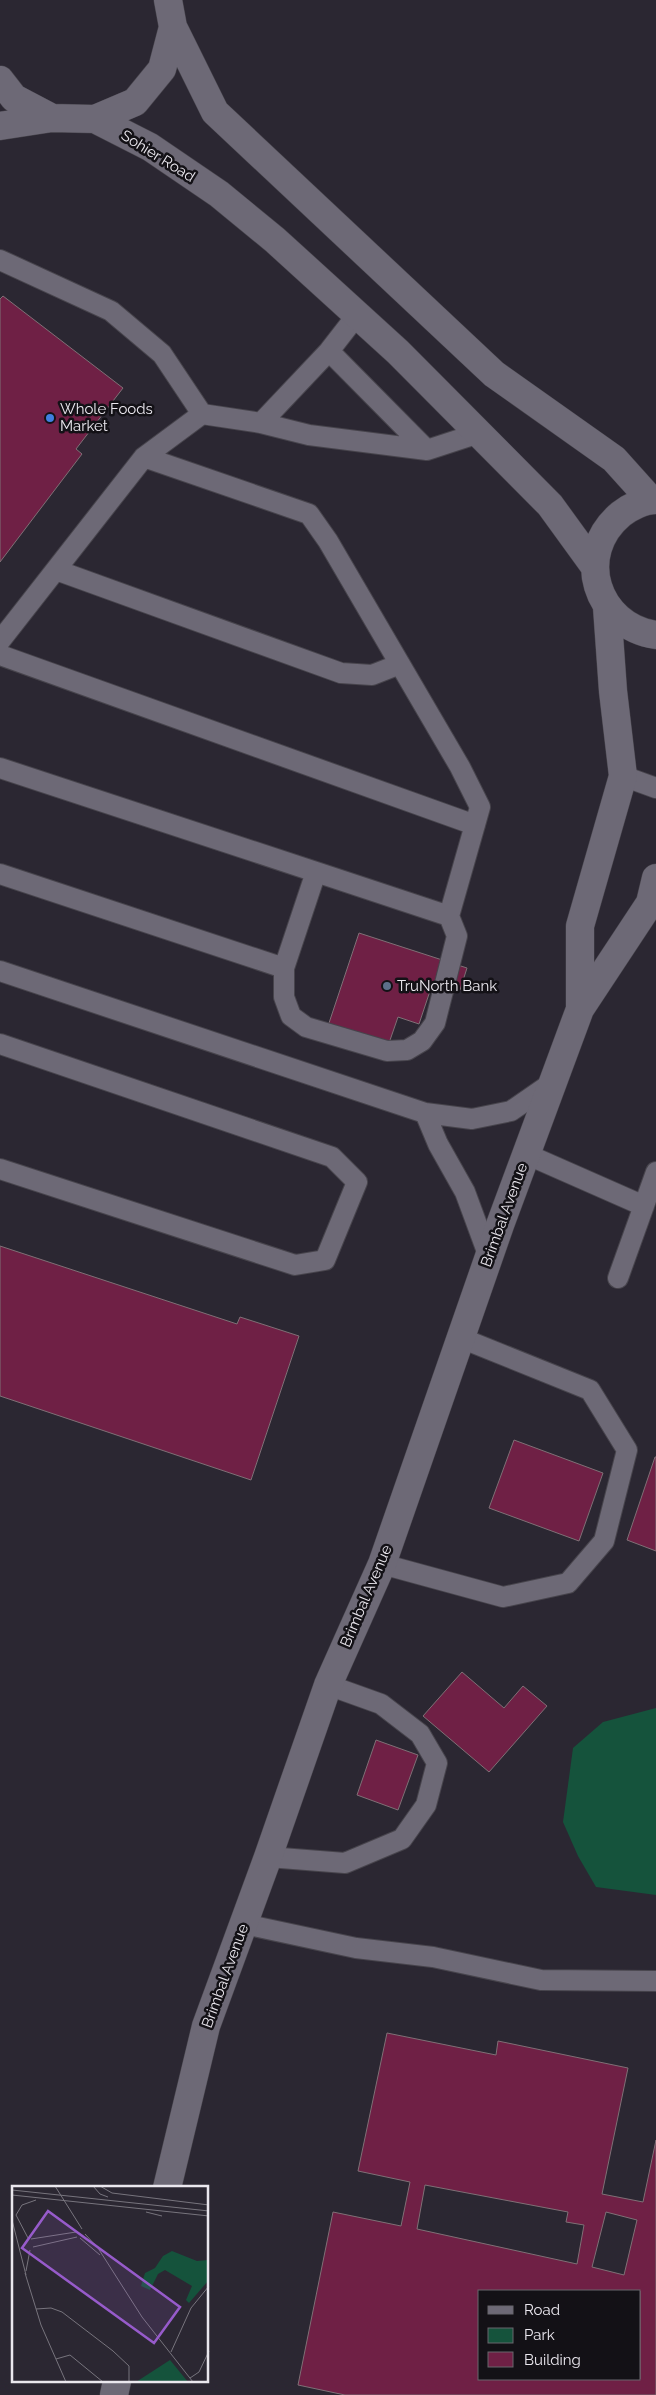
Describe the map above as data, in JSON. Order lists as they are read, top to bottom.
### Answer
{
  "streets": {
    "main road": ["Sohier Road", "Brimbal Avenue"]
  },
  "places": ["Whole Foods Market", "TruNorth Bank"],
  "legend": ["Road", "Park", "Building"]
}
